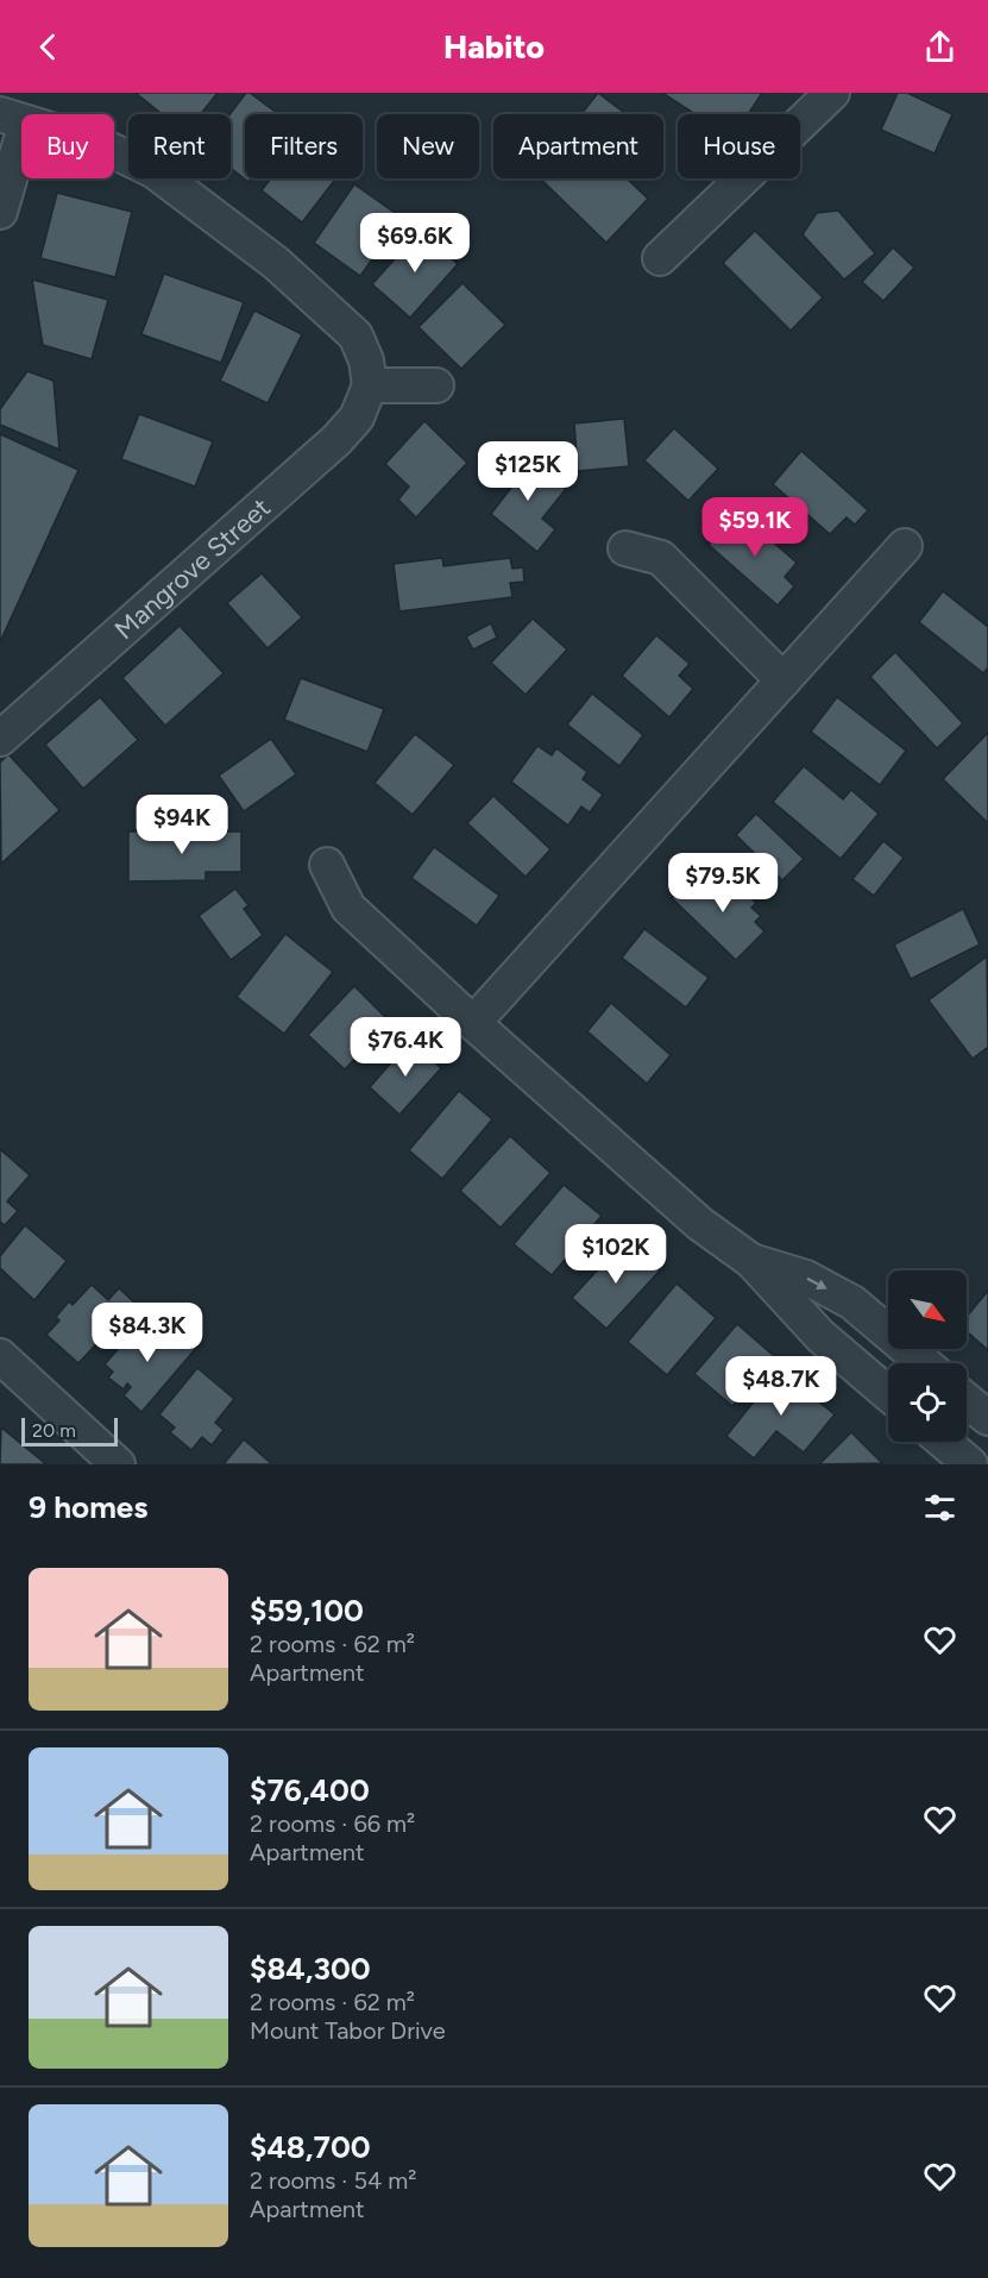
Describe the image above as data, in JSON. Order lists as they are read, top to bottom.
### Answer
{
  "streets": {
    "street": ["Mangrove Street"]
  },
  "scale_bar": "20 m",
  "north": "bottom right",
  "page": {
    "header": "Habito",
    "chip": [
      "Buy",
      "Rent",
      "Filters",
      "New",
      "Apartment",
      "House"
    ],
    "price": [
      "$69.6K",
      "$125K",
      "$59.1K",
      "$94K",
      "$79.5K",
      "$76.4K",
      "$102K",
      "$84.3K",
      "$48.7K"
    ],
    "scale": "20 m",
    "heading": "9 homes",
    "list": [
      {
        "name": "$59,100",
        "note": "2 rooms · 62 m² · Apartment"
      },
      {
        "name": "$76,400",
        "note": "2 rooms · 66 m² · Apartment"
      },
      {
        "name": "$84,300",
        "note": "2 rooms · 62 m² · Mount Tabor Drive"
      },
      {
        "name": "$48,700",
        "note": "2 rooms · 54 m² · Apartment"
      }
    ]
  }
}
